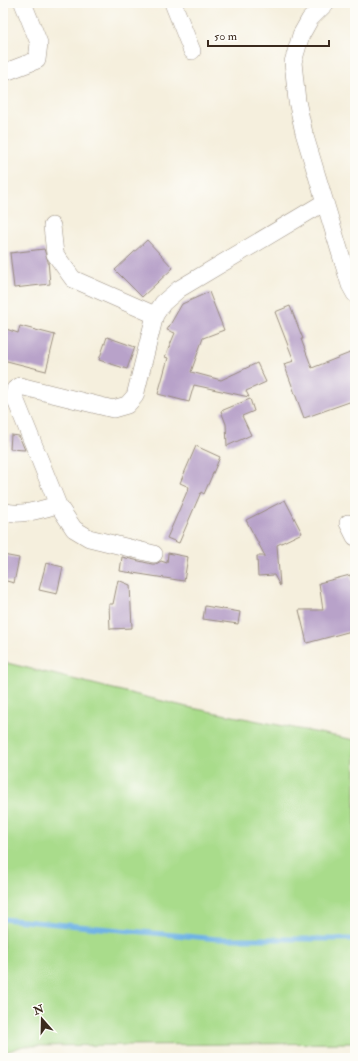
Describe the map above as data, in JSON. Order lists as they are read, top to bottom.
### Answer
{
  "scale_bar": "50 m",
  "north": "top"
}
